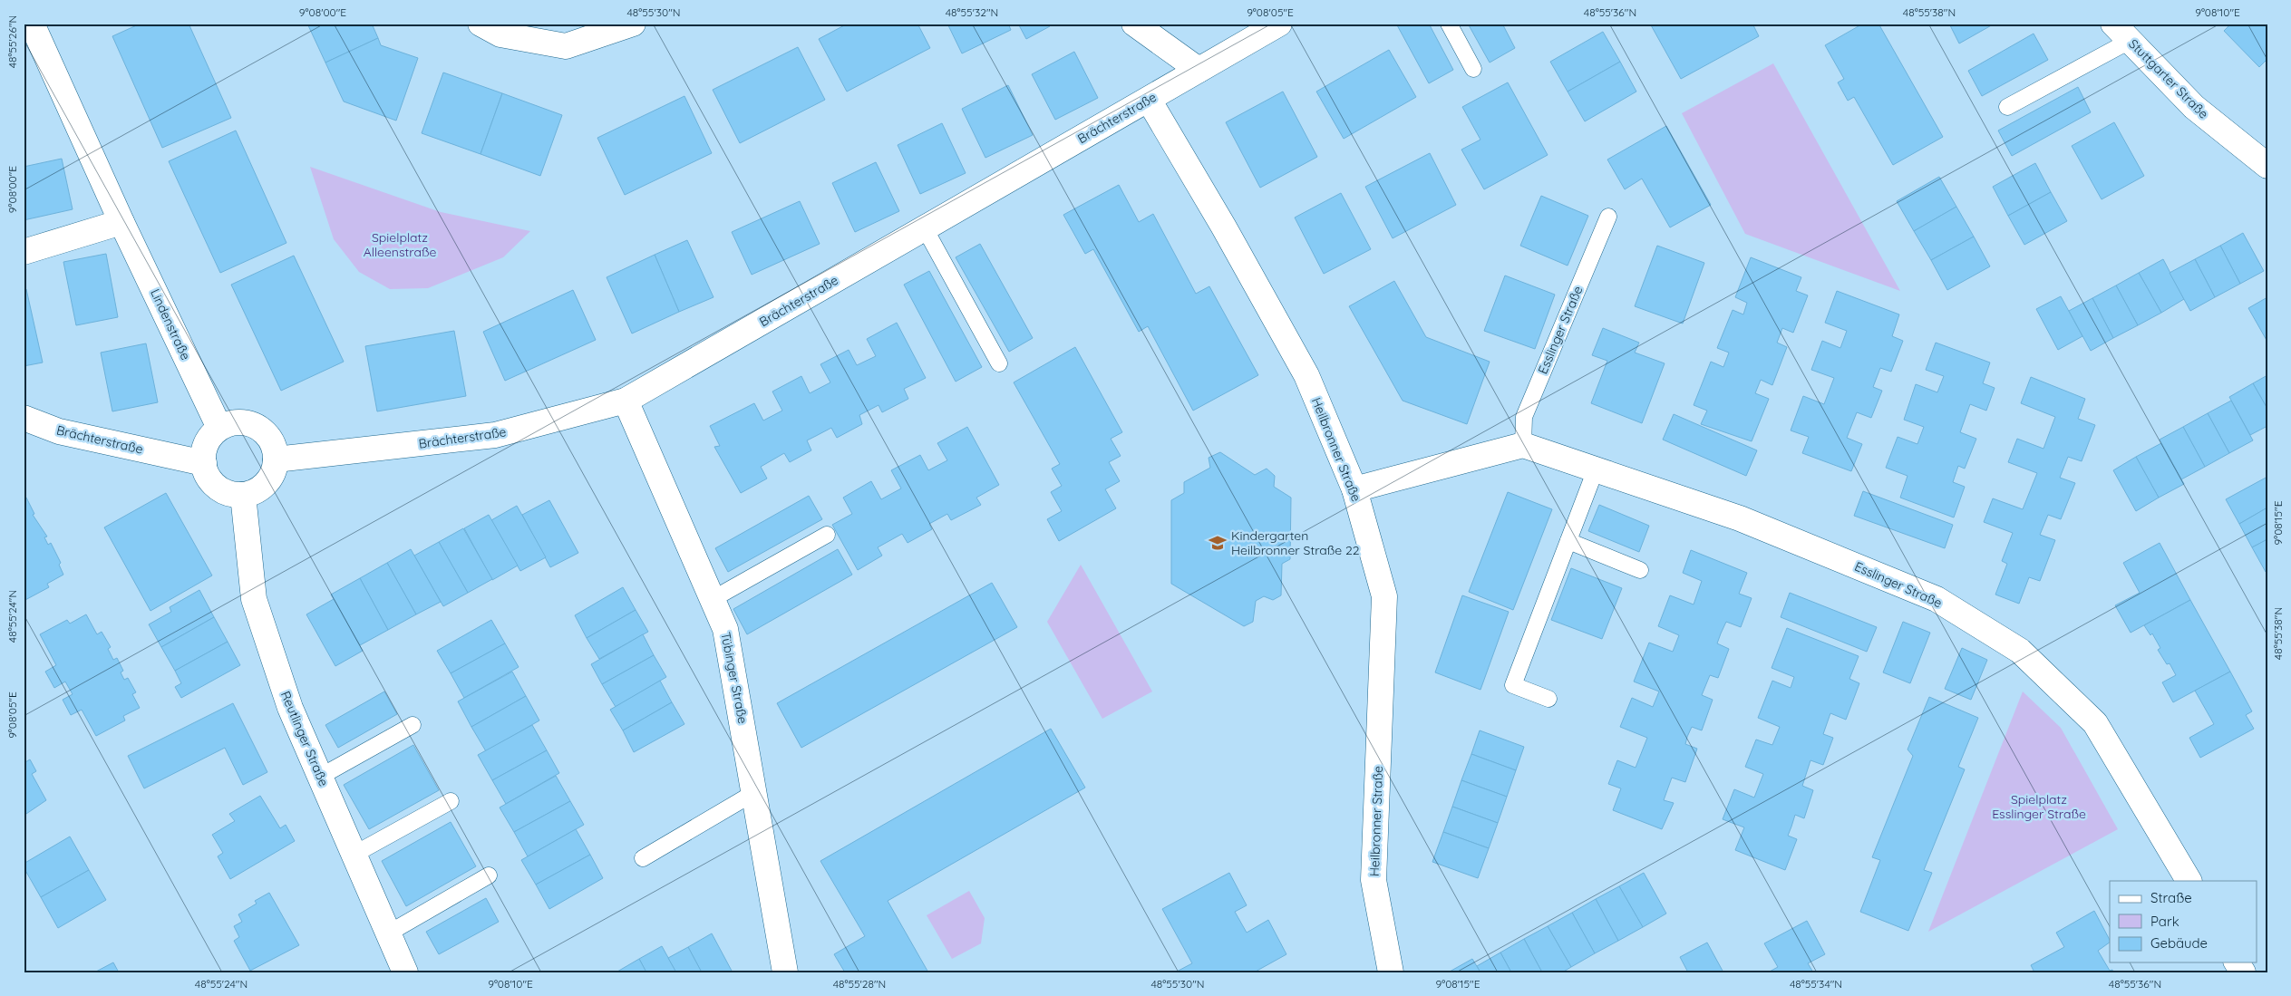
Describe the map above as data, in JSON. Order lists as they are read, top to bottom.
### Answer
{
  "streets": {
    "street": [
      "Stuttgarter Straße",
      "Brächterstraße",
      "Lindenstraße",
      "Esslinger Straße",
      "Heilbronner Straße",
      "Tübinger Straße",
      "Reutlinger Straße"
    ]
  },
  "crossings": [
    ["Brächterstraße", "Lindenstraße"],
    ["Brächterstraße", "Heilbronner Straße"],
    ["Brächterstraße", "Tübinger Straße"],
    ["Brächterstraße", "Reutlinger Straße"],
    ["Lindenstraße", "Reutlinger Straße"]
  ],
  "parks": ["Spielplatz Alleenstraße", "Spielplatz Esslinger Straße"],
  "places": {
    "school or university": ["Kindergarten Heilbronner Straße 22"]
  },
  "legend": ["Straße", "Park", "Gebäude"],
  "coordinates": [
    "9°08'00\"E",
    "48°55'30\"N",
    "48°55'32\"N",
    "9°08'05\"E",
    "48°55'36\"N",
    "48°55'38\"N",
    "9°08'10\"E",
    "48°55'26\"N",
    "9°08'15\"E",
    "48°55'24\"N",
    "48°55'28\"N",
    "48°55'34\"N"
  ]
}
